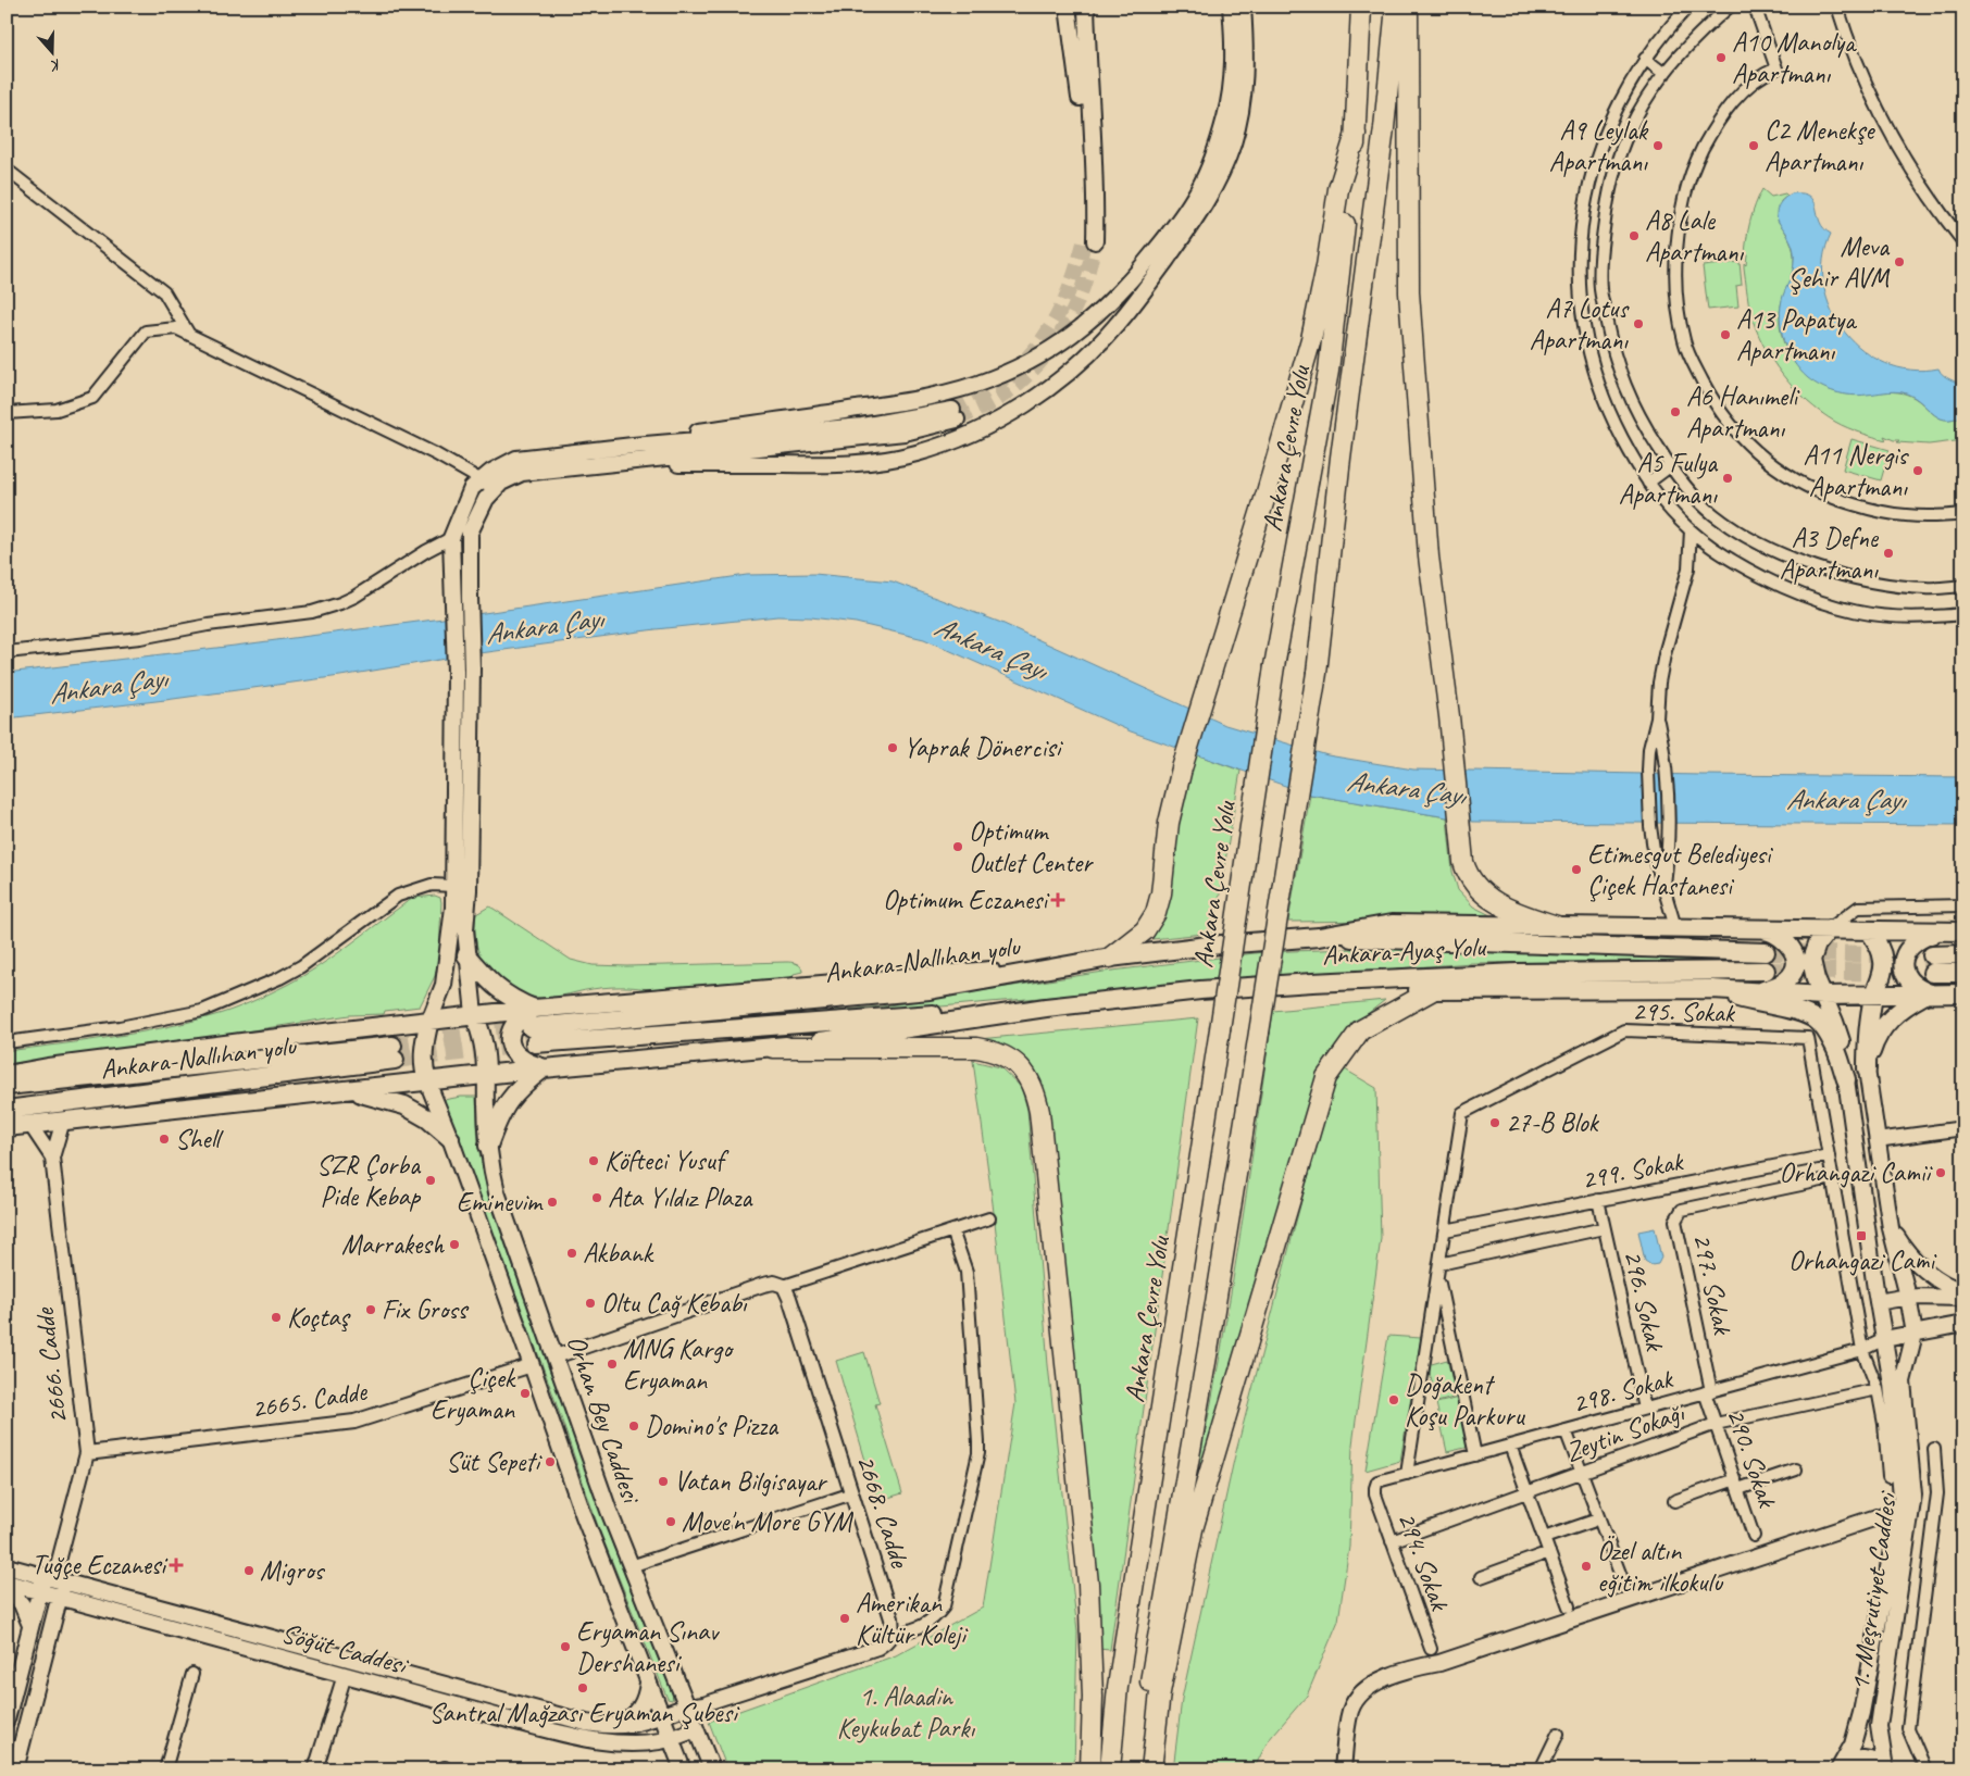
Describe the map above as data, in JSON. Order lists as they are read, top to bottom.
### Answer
{
  "streets": {
    "highway": ["Ankara Çevre Yolu", "Ankara-Ayaş Yolu", "Ankara-Nallıhan yolu"],
    "main road": ["Orhan Bey Caddesi", "1. Meşrutiyet Caddesi", "Söğüt Caddesi"],
    "street": [
      "295. Sokak",
      "299. Sokak",
      "297. Sokak",
      "296. Sokak",
      "2666. Cadde",
      "298. Sokak",
      "2665. Cadde",
      "Zeytin Sokağı",
      "290. Sokak",
      "2668. Cadde",
      "294. Sokak"
    ]
  },
  "crossings": [
    ["Ankara-Ayaş Yolu", "Ankara-Nallıhan yolu"],
    ["295. Sokak", "299. Sokak"],
    ["295. Sokak", "297. Sokak"],
    ["295. Sokak", "298. Sokak"],
    ["295. Sokak", "Zeytin Sokağı"],
    ["299. Sokak", "296. Sokak"],
    ["297. Sokak", "298. Sokak"],
    ["297. Sokak", "290. Sokak"],
    ["296. Sokak", "298. Sokak"],
    ["2666. Cadde", "2665. Cadde"],
    ["298. Sokak", "290. Sokak"],
    ["298. Sokak", "294. Sokak"],
    ["298. Sokak", "1. Meşrutiyet Caddesi"],
    ["2665. Cadde", "Orhan Bey Caddesi"],
    ["Orhan Bey Caddesi", "Söğüt Caddesi"],
    ["Zeytin Sokağı", "290. Sokak"],
    ["Zeytin Sokağı", "294. Sokak"]
  ],
  "water": ["Ankara Çayı"],
  "parks": ["1. Alaadin Keykubat Parkı"],
  "places": {
    "other": [
      "A10 Manolya Apartmanı",
      "A9 Leylak Apartmanı",
      "C2 Menekşe Apartmanı",
      "A8 Lale Apartmanı",
      "Meva Şehir AVM",
      "A7 Lotus Apartmanı",
      "A13 Papatya Apartmanı",
      "A6 Hanımeli Apartmanı",
      "A11 Nergis Apartmanı",
      "A5 Fulya Apartmanı",
      "A3 Defne Apartmanı",
      "Yaprak Dönercisi",
      "Optimum Outlet Center",
      "Etimesgut Belediyesi Çiçek Hastanesi",
      "27-B Blok",
      "Shell",
      "Köfteci Yusuf",
      "Orhangazi Camii",
      "SZR Çorba Pide Kebap",
      "Ata Yıldız Plaza",
      "Eminevim",
      "Marrakesh",
      "Akbank",
      "Oltu Cağ Kebabı",
      "Fix Gross",
      "Koçtaş",
      "MNG Kargo Eryaman",
      "Çiçek Eryaman",
      "Doğakent Koşu Parkuru",
      "Domino's Pizza",
      "Süt Sepeti",
      "Vatan Bilgisayar",
      "Move'n More GYM",
      "Özel altın eğitim ilkokulu",
      "Migros",
      "Amerikan Kültür Koleji",
      "Eryaman Sınav Dershanesi",
      "Santral Mağzası Eryaman Şubesi"
    ],
    "health": ["Optimum Eczanesi", "Tuğçe Eczanesi"],
    "transit": ["Orhangazi Cami"]
  },
  "north": "bottom"
}
